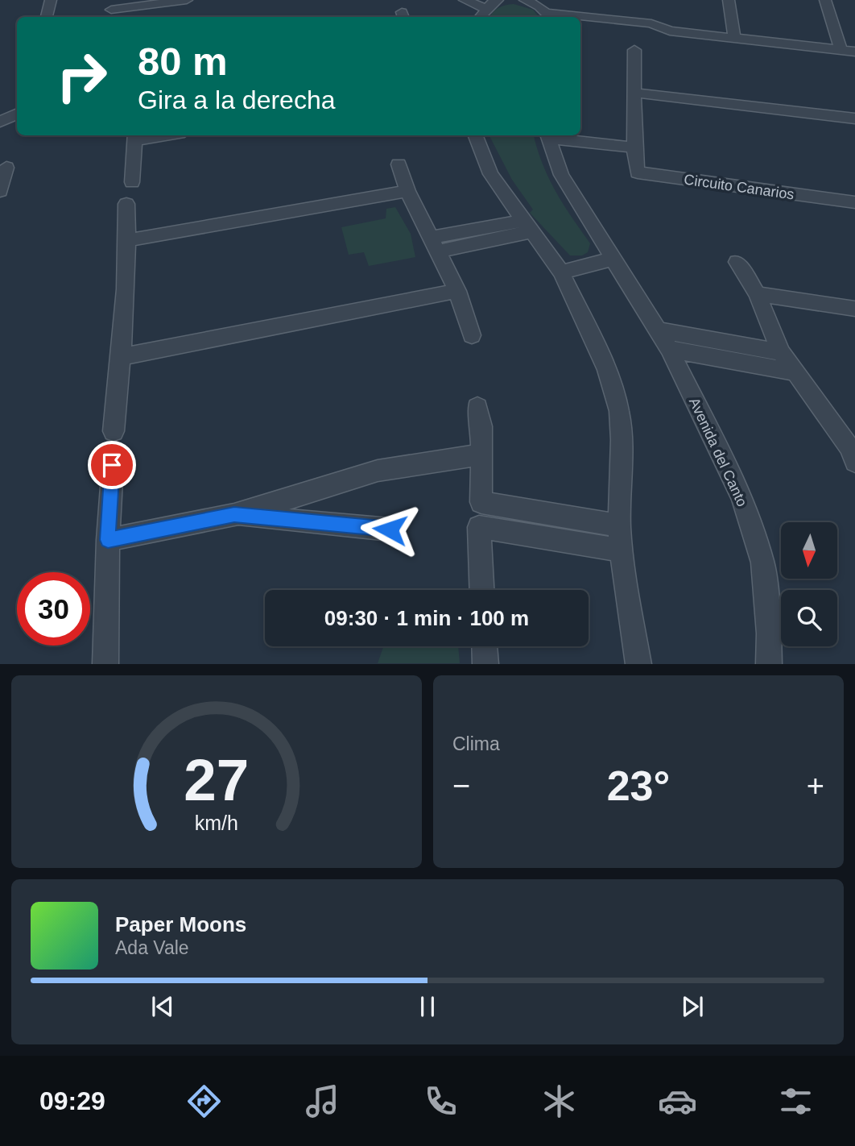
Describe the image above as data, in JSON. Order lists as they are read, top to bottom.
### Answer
{
  "streets": {
    "street": ["Circuito Canarios", "Avenida del Canto"]
  },
  "north": "bottom",
  "page": {
    "turn": ["80 m", "Gira a la derecha"],
    "limit": "30",
    "trip": "09:30 · 1 min · 100 m",
    "tile": "Clima",
    "heat": ["−", "23°", "+"],
    "song": ["Paper Moons", "Ada Vale"],
    "tabs": "09:29",
    "gauge": ["27", "km/h"]
  }
}
